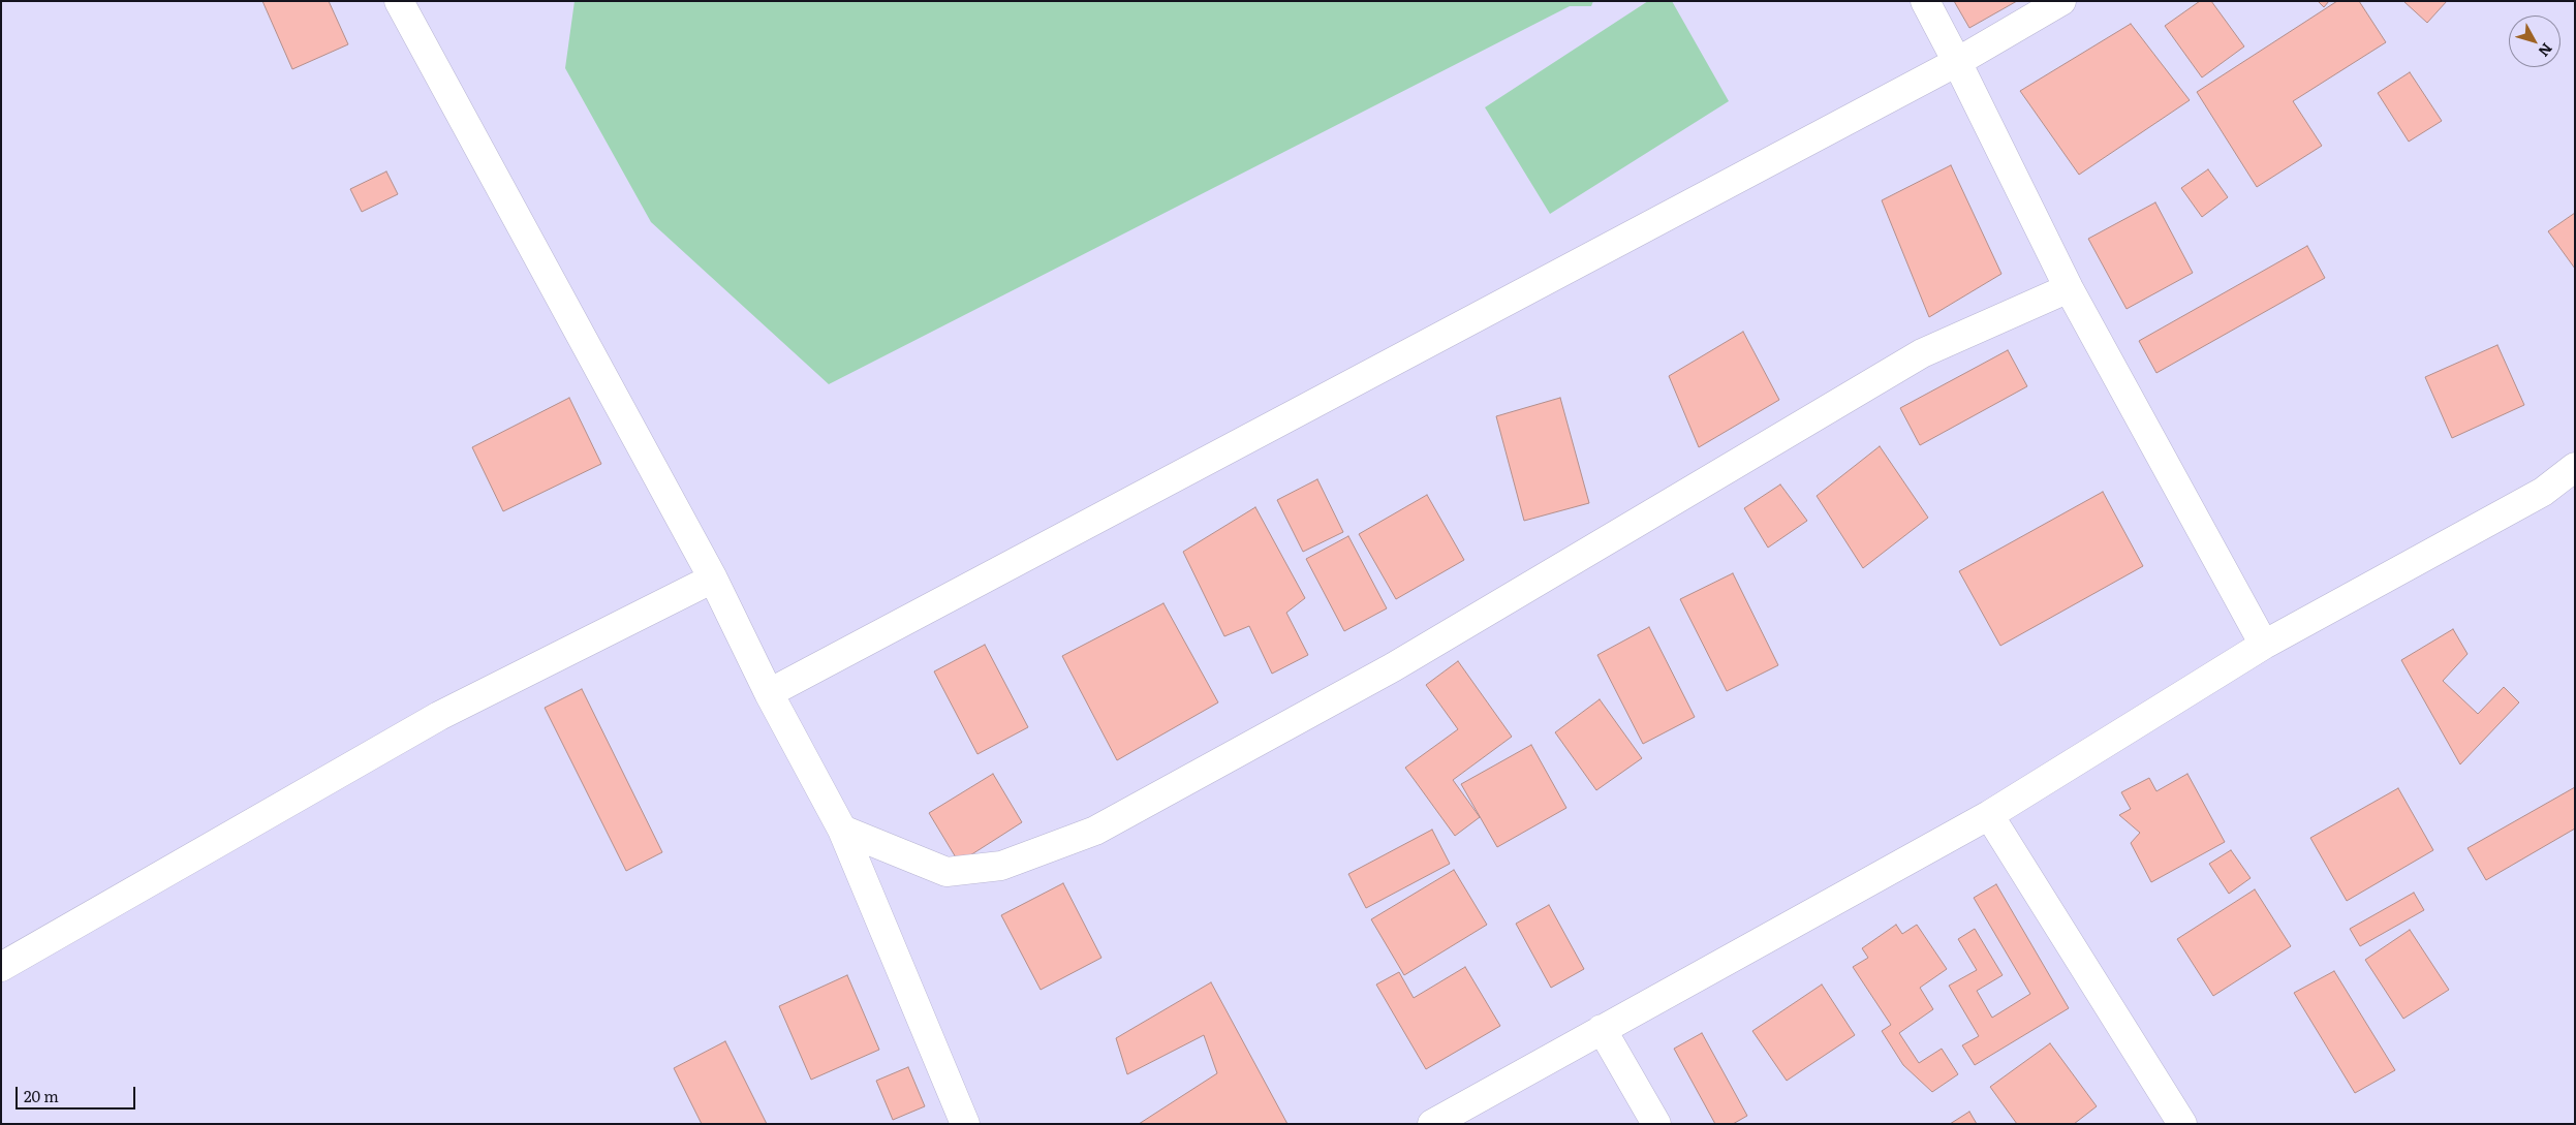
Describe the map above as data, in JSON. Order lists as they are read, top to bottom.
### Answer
{
  "scale_bar": "20 m",
  "north": "bottom right"
}
